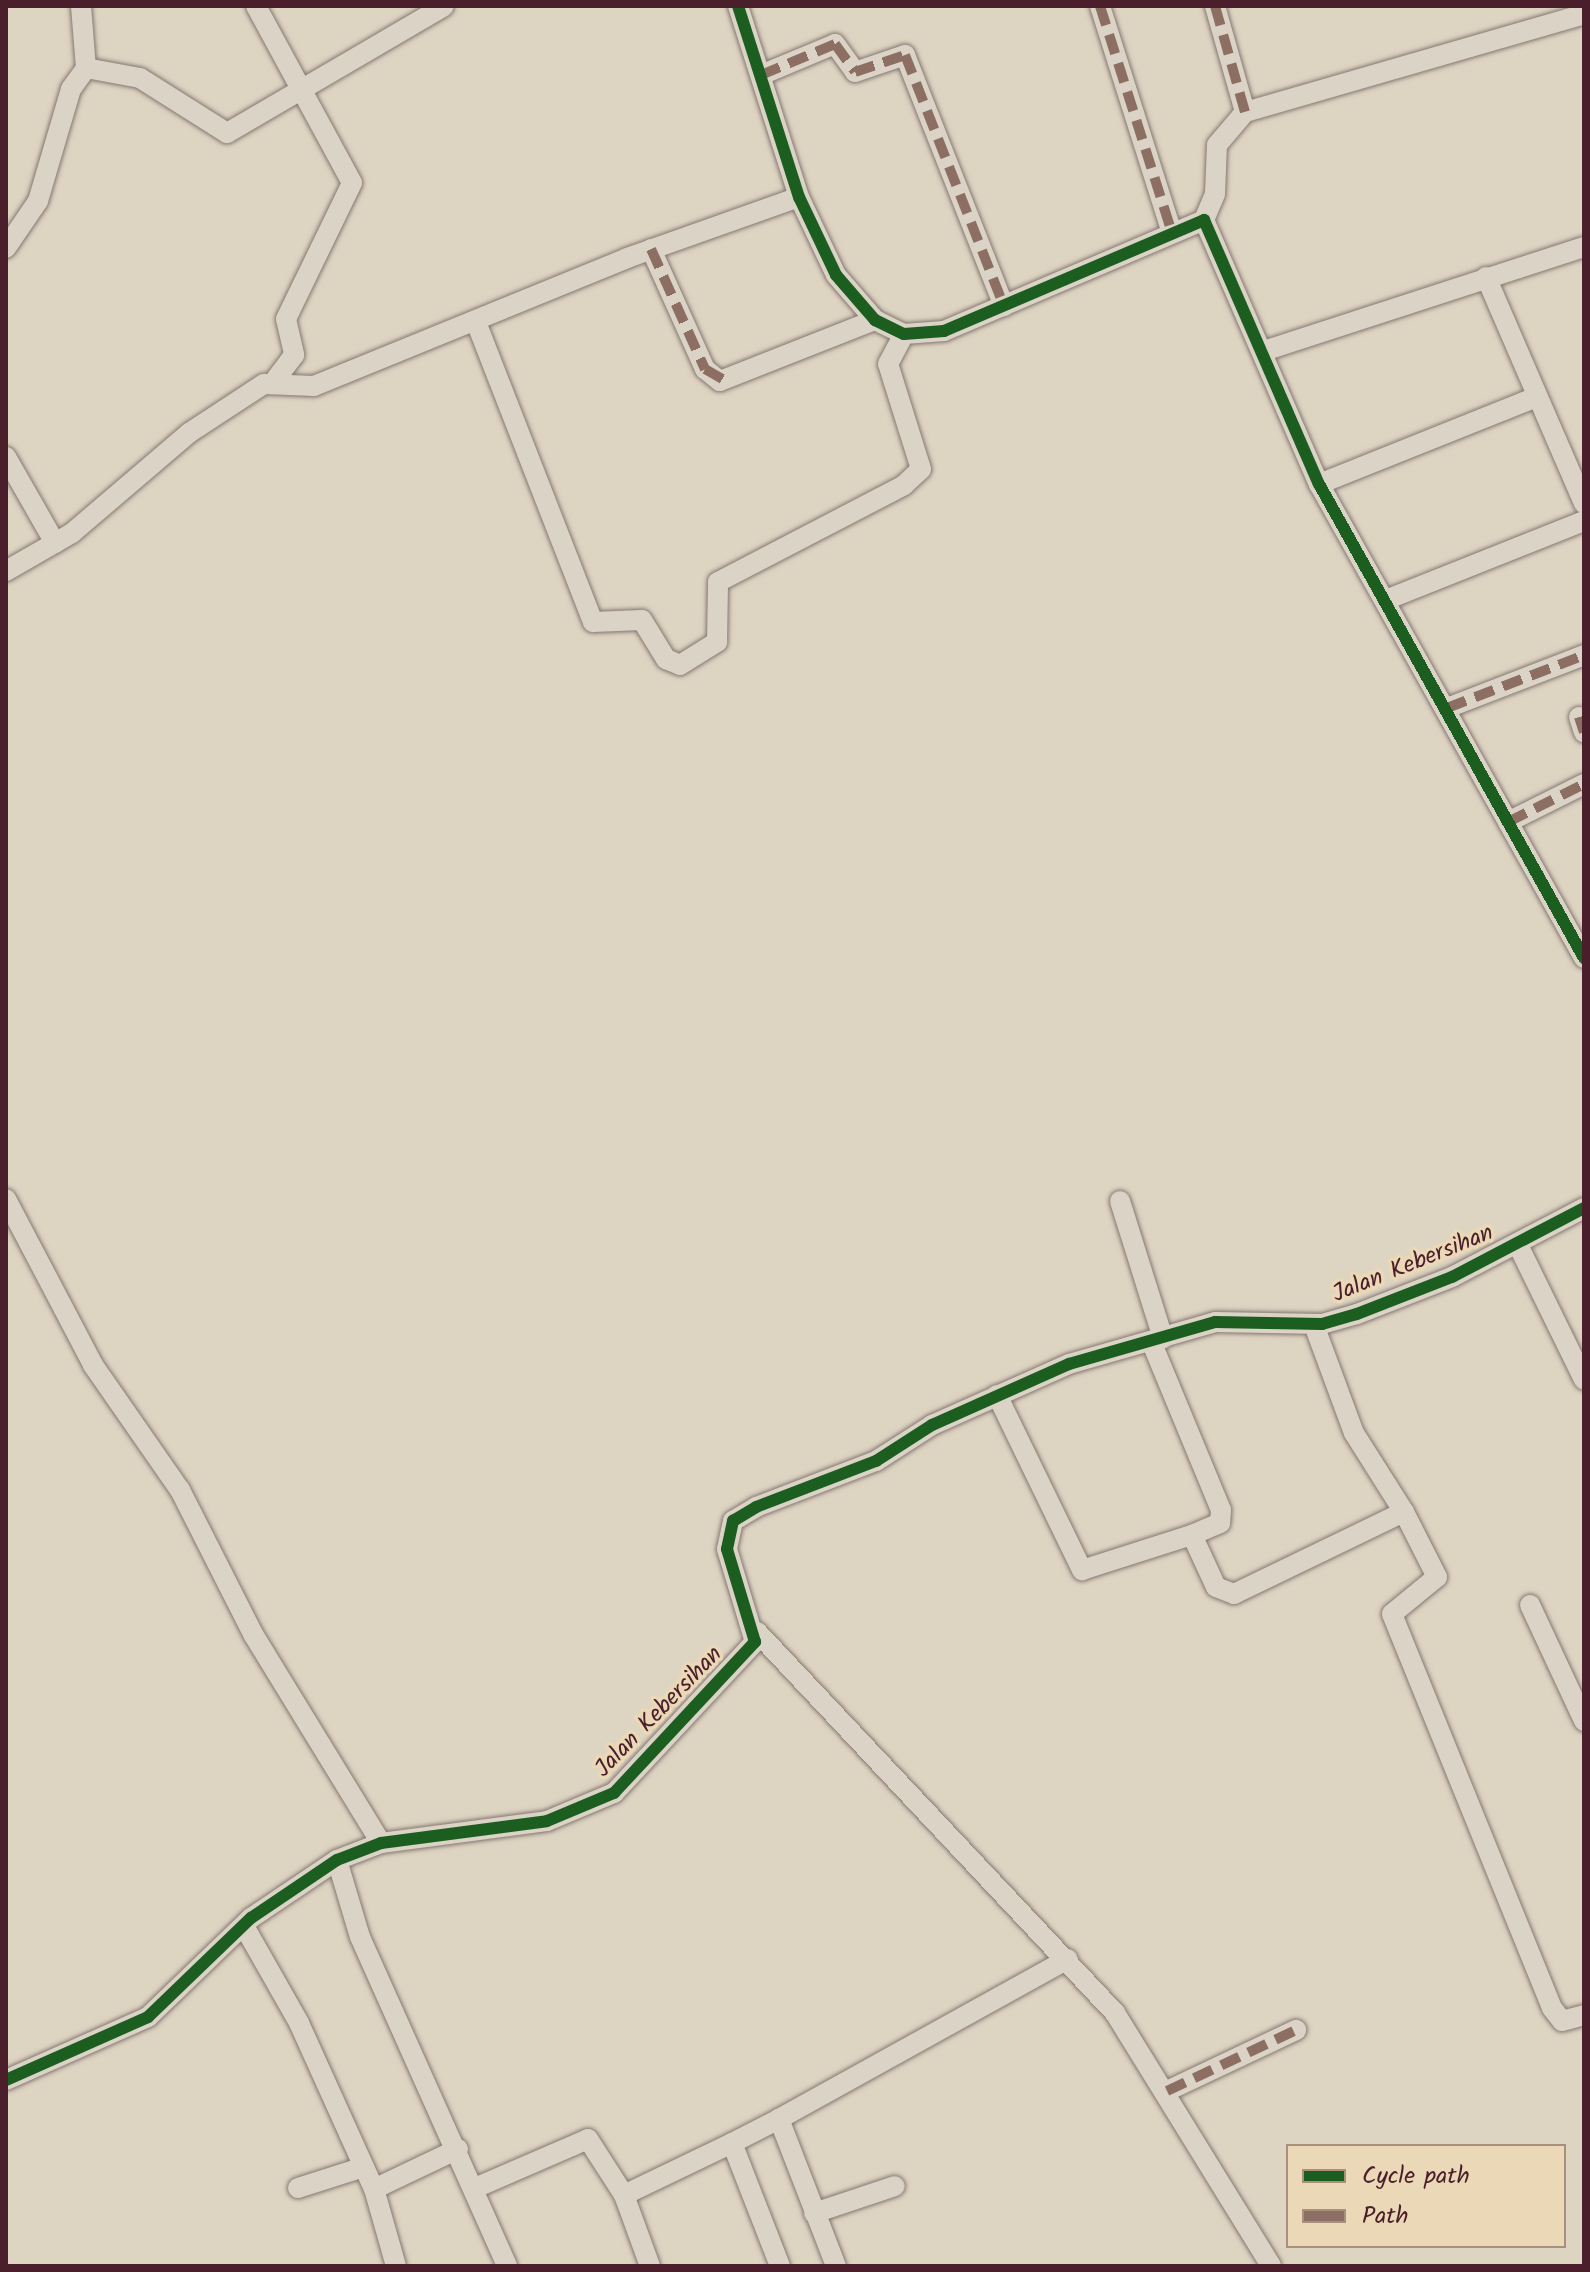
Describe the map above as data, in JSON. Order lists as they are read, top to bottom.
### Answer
{
  "streets": {
    "street": ["Jalan Kebersihan"]
  },
  "legend": ["Cycle path", "Path"]
}
